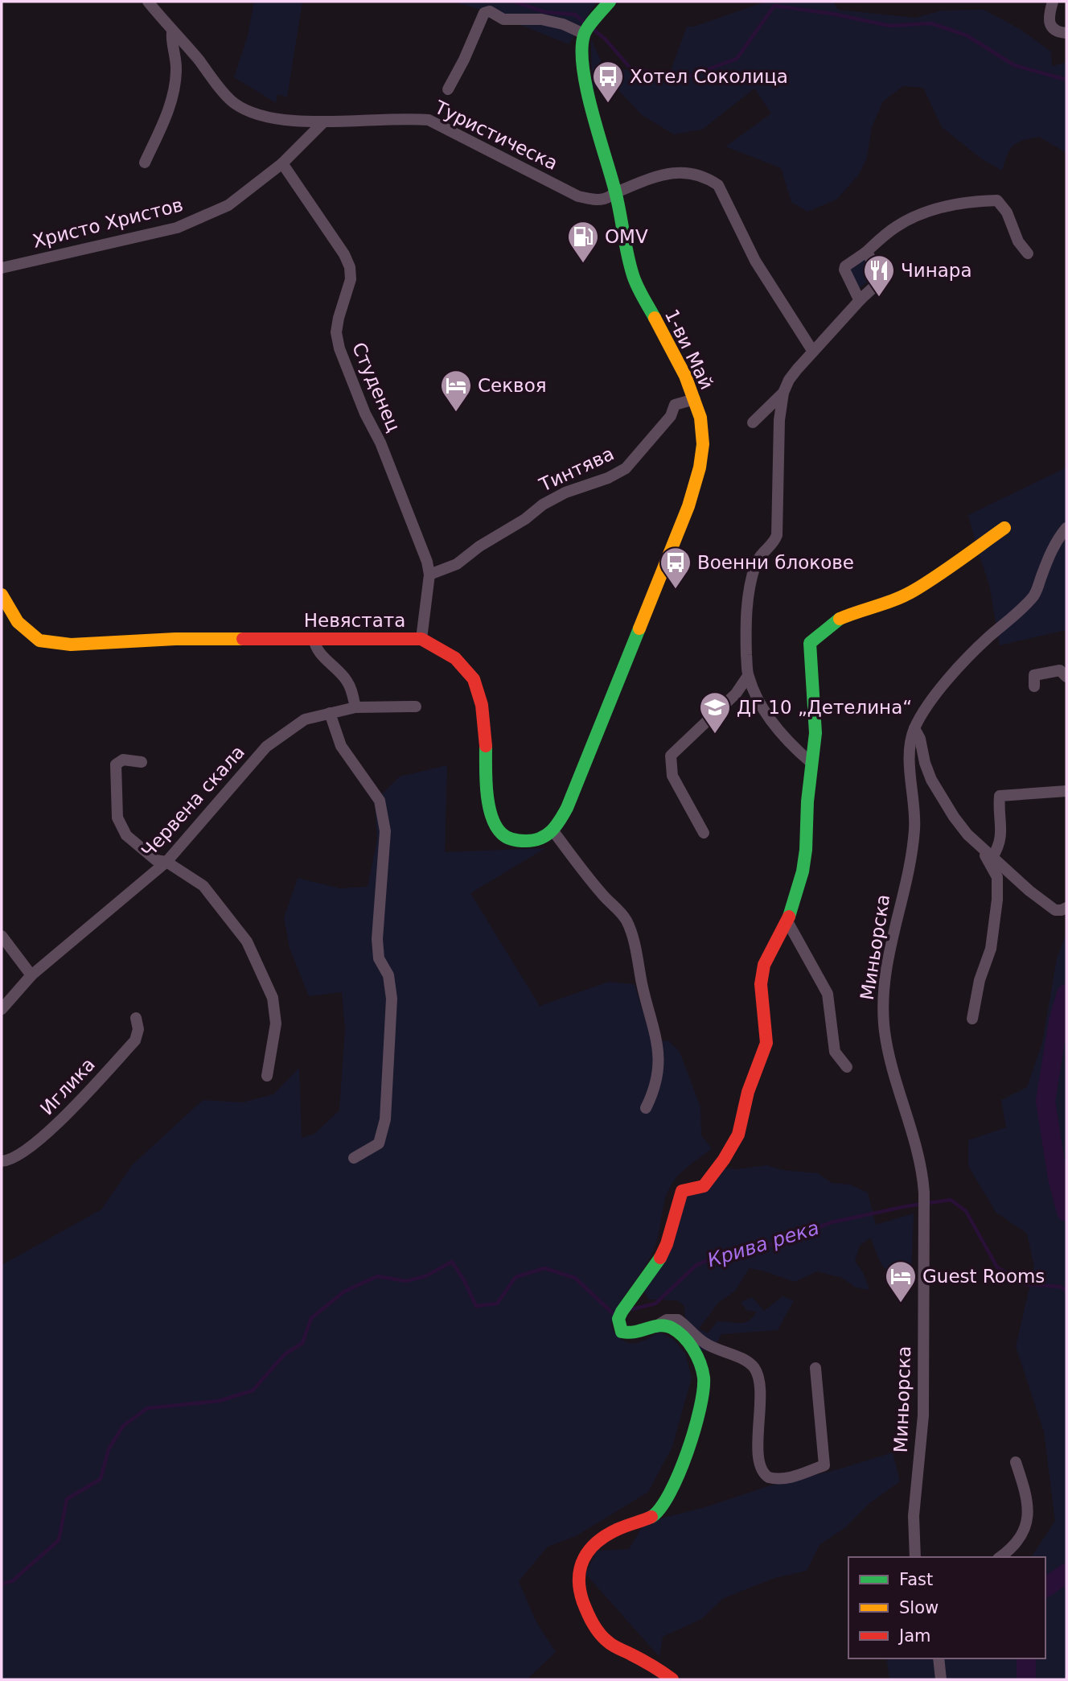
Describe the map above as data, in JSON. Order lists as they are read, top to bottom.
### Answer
{
  "streets": {
    "street": [
      "Туристическа",
      "Христо Христов",
      "1-ви Май",
      "Студенец",
      "Тинтява",
      "Невястата",
      "Червена скала",
      "Миньорска",
      "Иглика"
    ]
  },
  "crossings": [
    ["Туристическа", "Христо Христов"],
    ["Туристическа", "1-ви Май"],
    ["Христо Христов", "Студенец"],
    ["1-ви Май", "Тинтява"],
    ["1-ви Май", "Невястата"],
    ["Студенец", "Тинтява"],
    ["Студенец", "Невястата"]
  ],
  "water": ["Крива река"],
  "places": {
    "bus stop": ["Хотел Соколица", "Военни блокове"],
    "fuel station": ["OMV"],
    "restaurant": ["Чинара"],
    "hotel": ["Секвоя", "Guest Rooms"],
    "school or university": ["ДГ 10 „Детелина“"]
  },
  "legend": ["Fast", "Slow", "Jam"]
}
